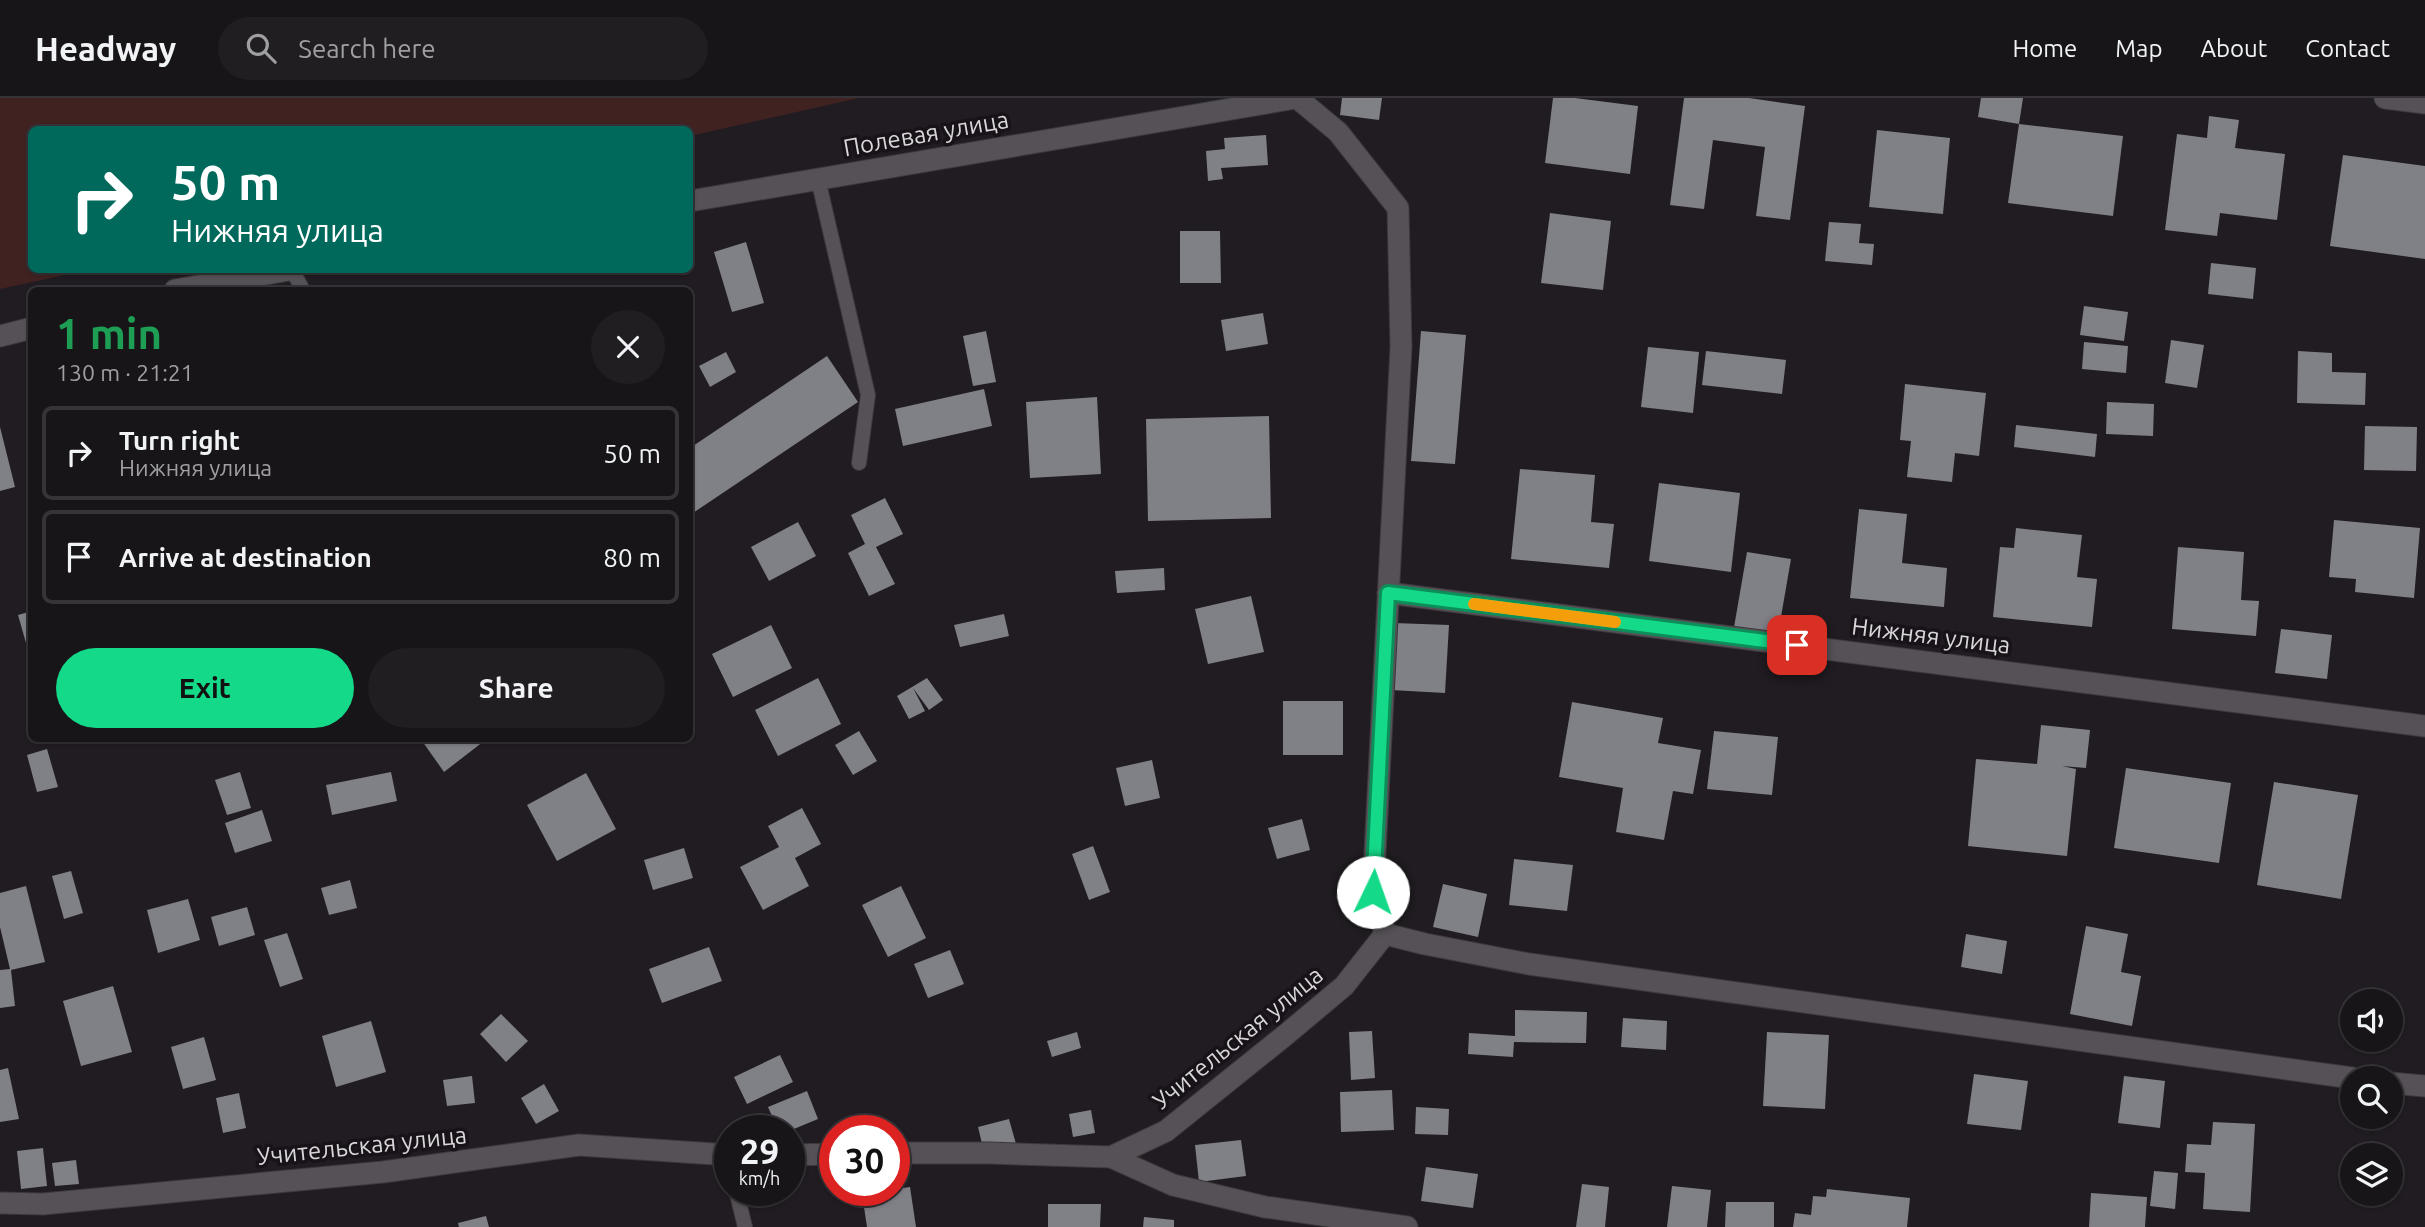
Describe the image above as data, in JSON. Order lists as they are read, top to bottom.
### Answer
{
  "streets": {
    "street": ["Полевая улица", "Нижняя улица", "Учительская улица"]
  },
  "page": {
    "header": "Headway",
    "search": "Search here",
    "nav": [
      "Home",
      "Map",
      "About",
      "Contact"
    ],
    "turn": ["50 m", "Нижняя улица"],
    "heading": ["1 min", "130 m · 21:21"],
    "list": [
      {
        "name": "Turn right",
        "note": "Нижняя улица",
        "value": "50 m"
      },
      {
        "name": "Arrive at destination",
        "value": "80 m"
      }
    ],
    "buttons": ["Exit", "Share"],
    "speed": "29 km/h",
    "limit": "30"
  }
}
